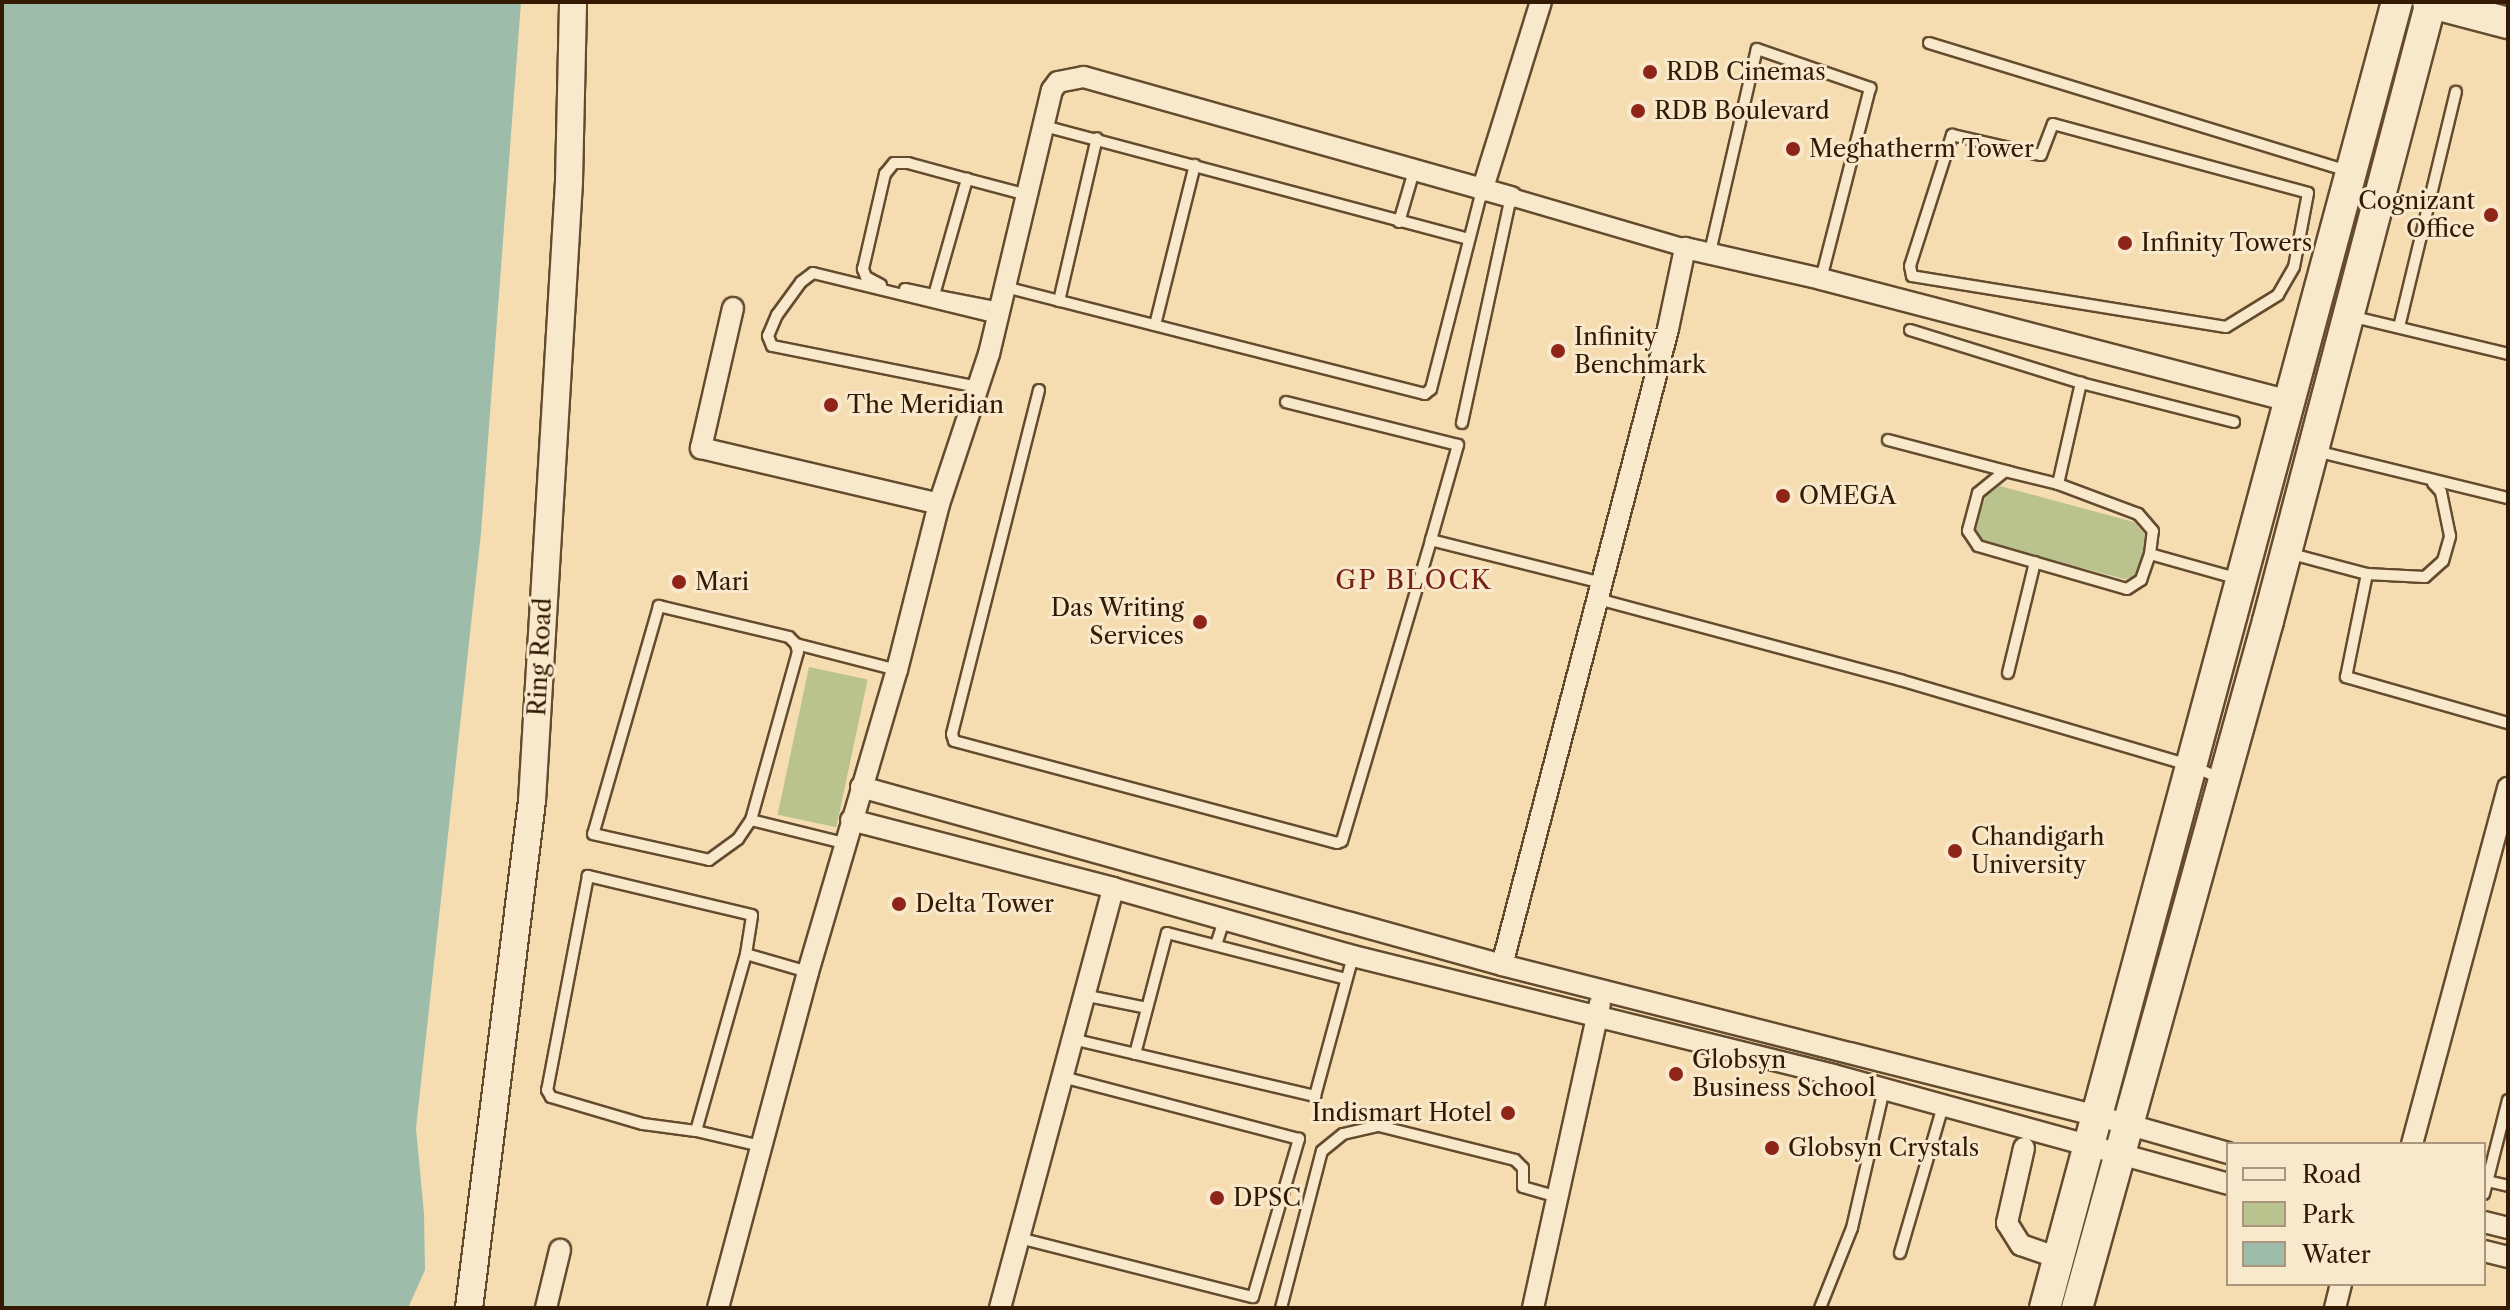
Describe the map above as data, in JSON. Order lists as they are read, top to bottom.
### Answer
{
  "streets": {
    "street": ["Ring Road"]
  },
  "districts": ["GP BLOCK"],
  "places": [
    "RDB Cinemas",
    "RDB Boulevard",
    "Meghatherm Tower",
    "Cognizant Office",
    "Infinity Towers",
    "Infinity Benchmark",
    "The Meridian",
    "OMEGA",
    "Mari",
    "Das Writing Services",
    "Chandigarh University",
    "Delta Tower",
    "Globsyn Business School",
    "Indismart Hotel",
    "Globsyn Crystals",
    "DPSC"
  ],
  "legend": ["Road", "Park", "Water"]
}
